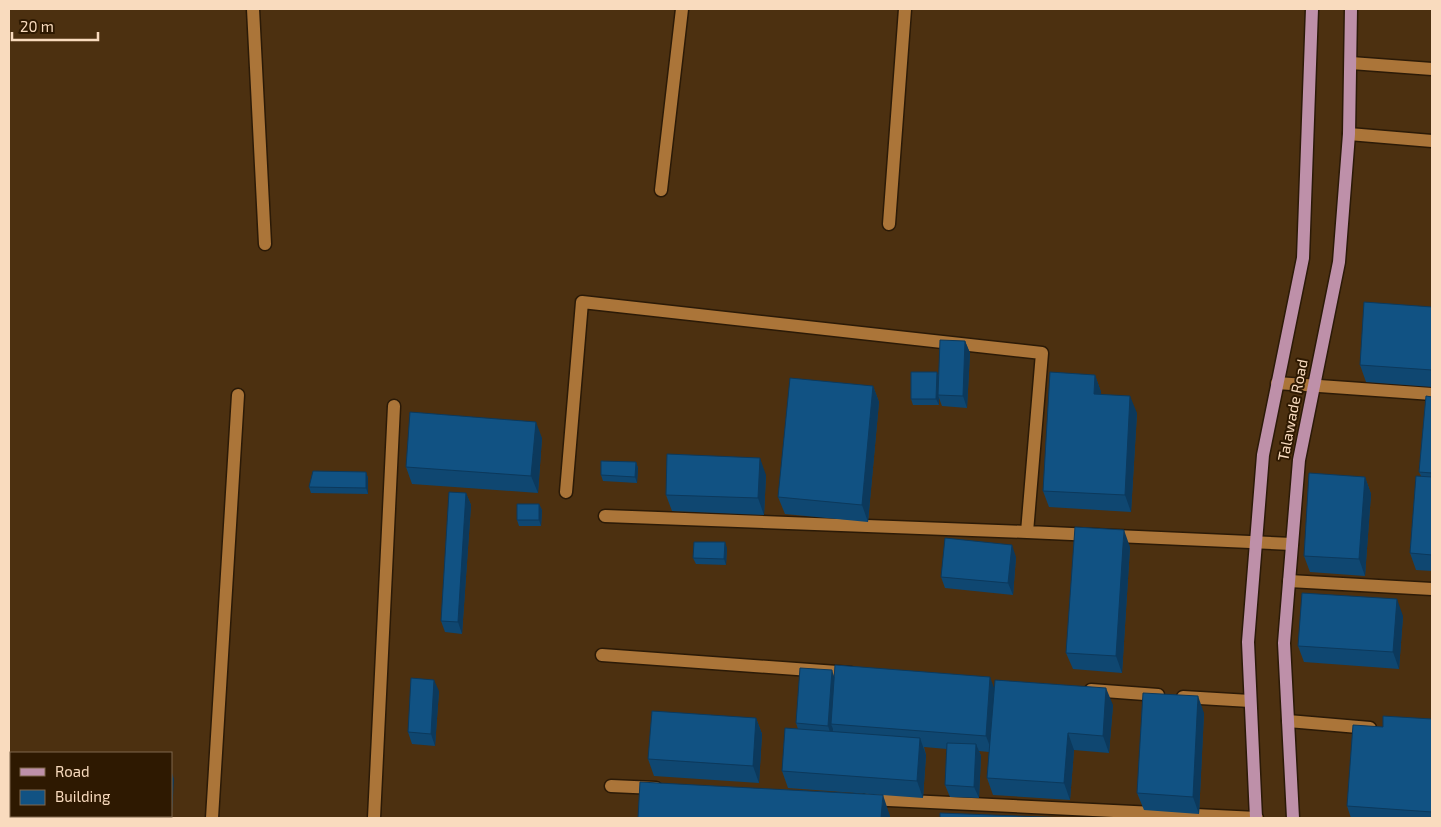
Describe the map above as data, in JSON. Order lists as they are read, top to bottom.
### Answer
{
  "streets": {
    "main road": ["Talawade Road"]
  },
  "legend": ["Road", "Building"],
  "scale_bar": "20 m"
}
